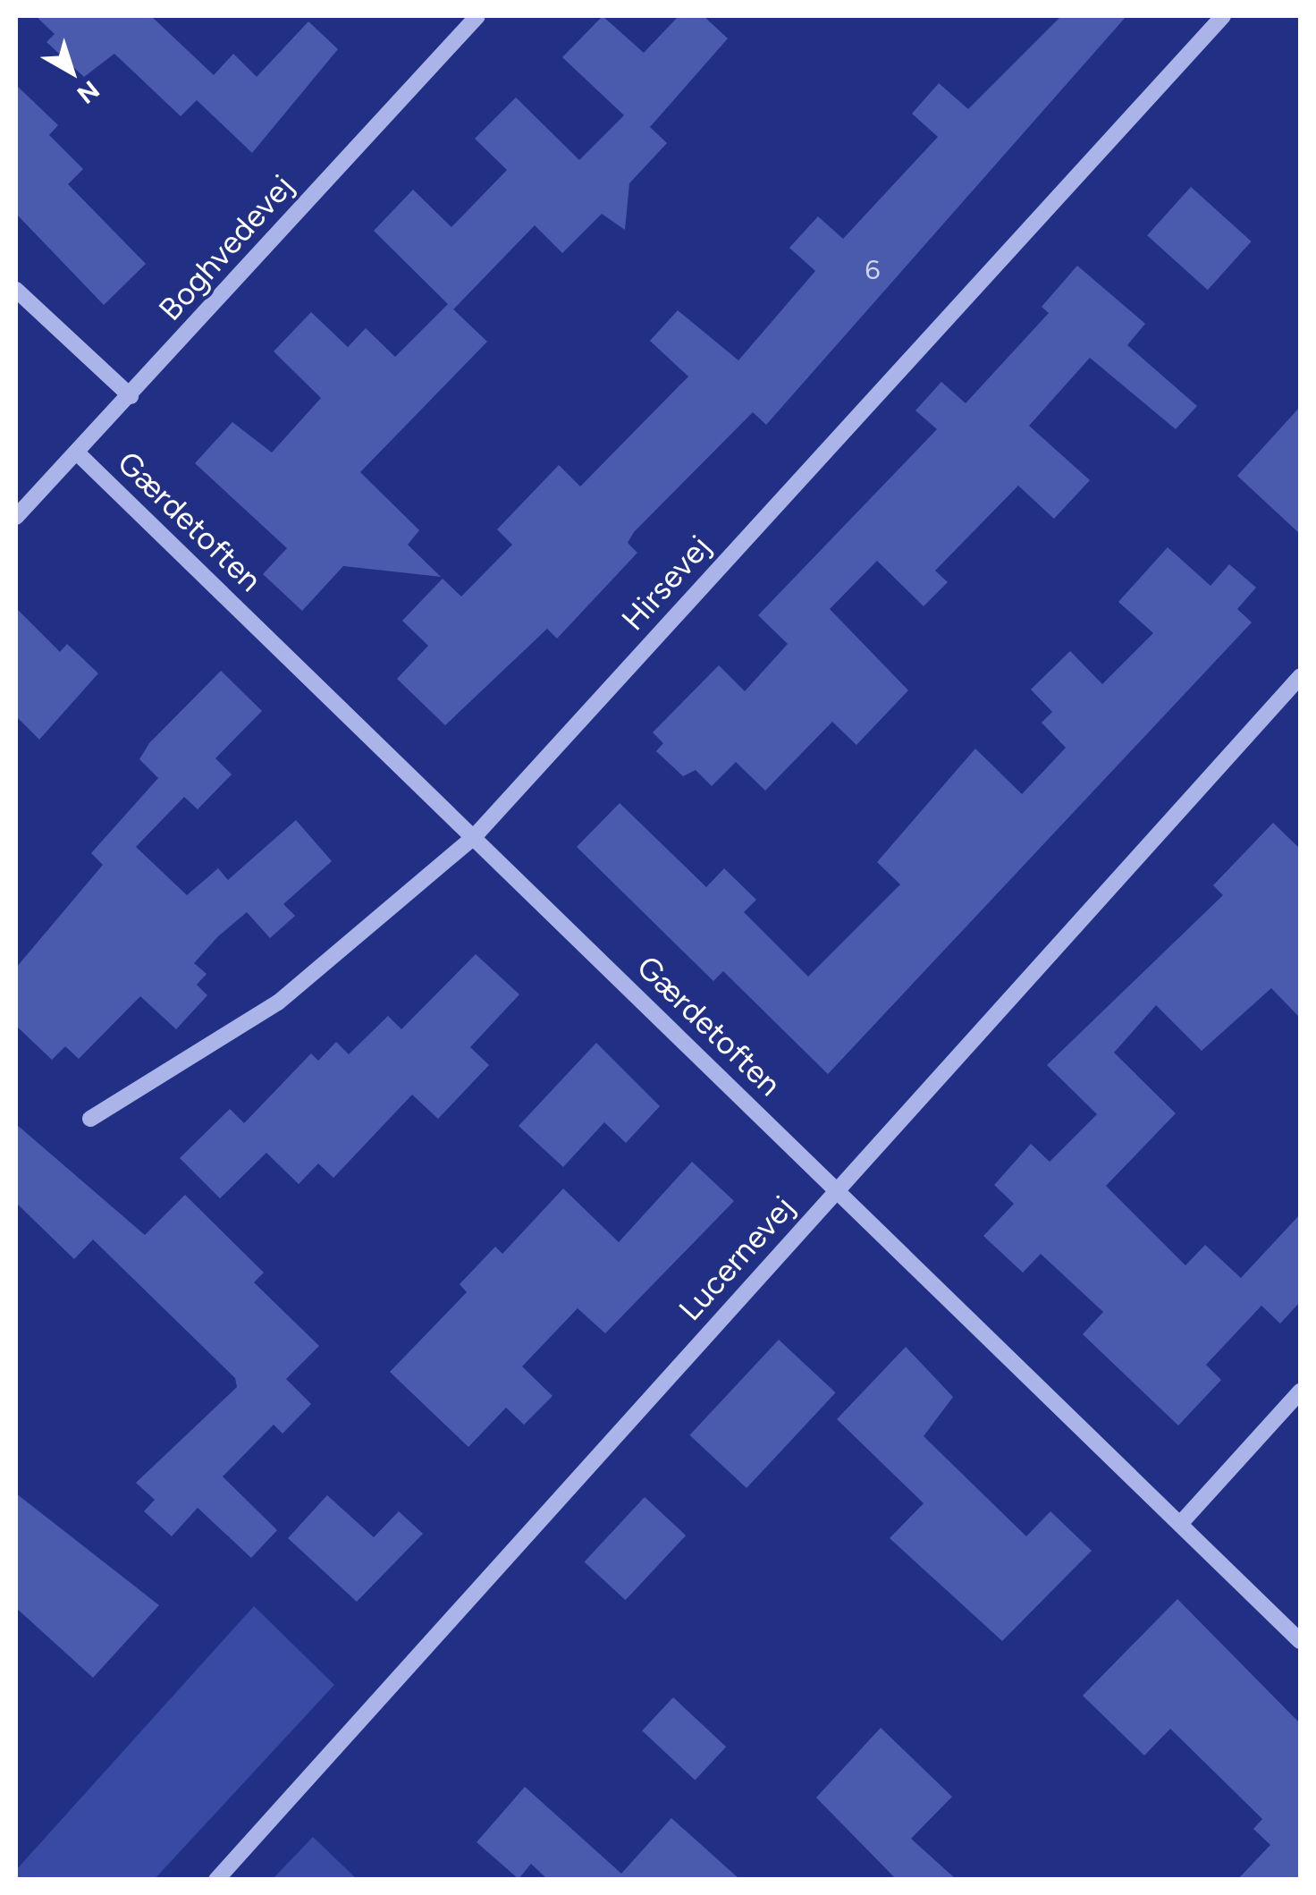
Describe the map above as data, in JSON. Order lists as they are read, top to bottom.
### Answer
{
  "streets": {
    "street": [
      "Boghvedevej",
      "Gærdetoften",
      "Hirsevej",
      "Lucernevej"
    ]
  },
  "crossings": [
    ["Boghvedevej", "Gærdetoften"],
    ["Gærdetoften", "Hirsevej"],
    ["Gærdetoften", "Lucernevej"]
  ],
  "house_numbers": ["6"],
  "north": "bottom right"
}
